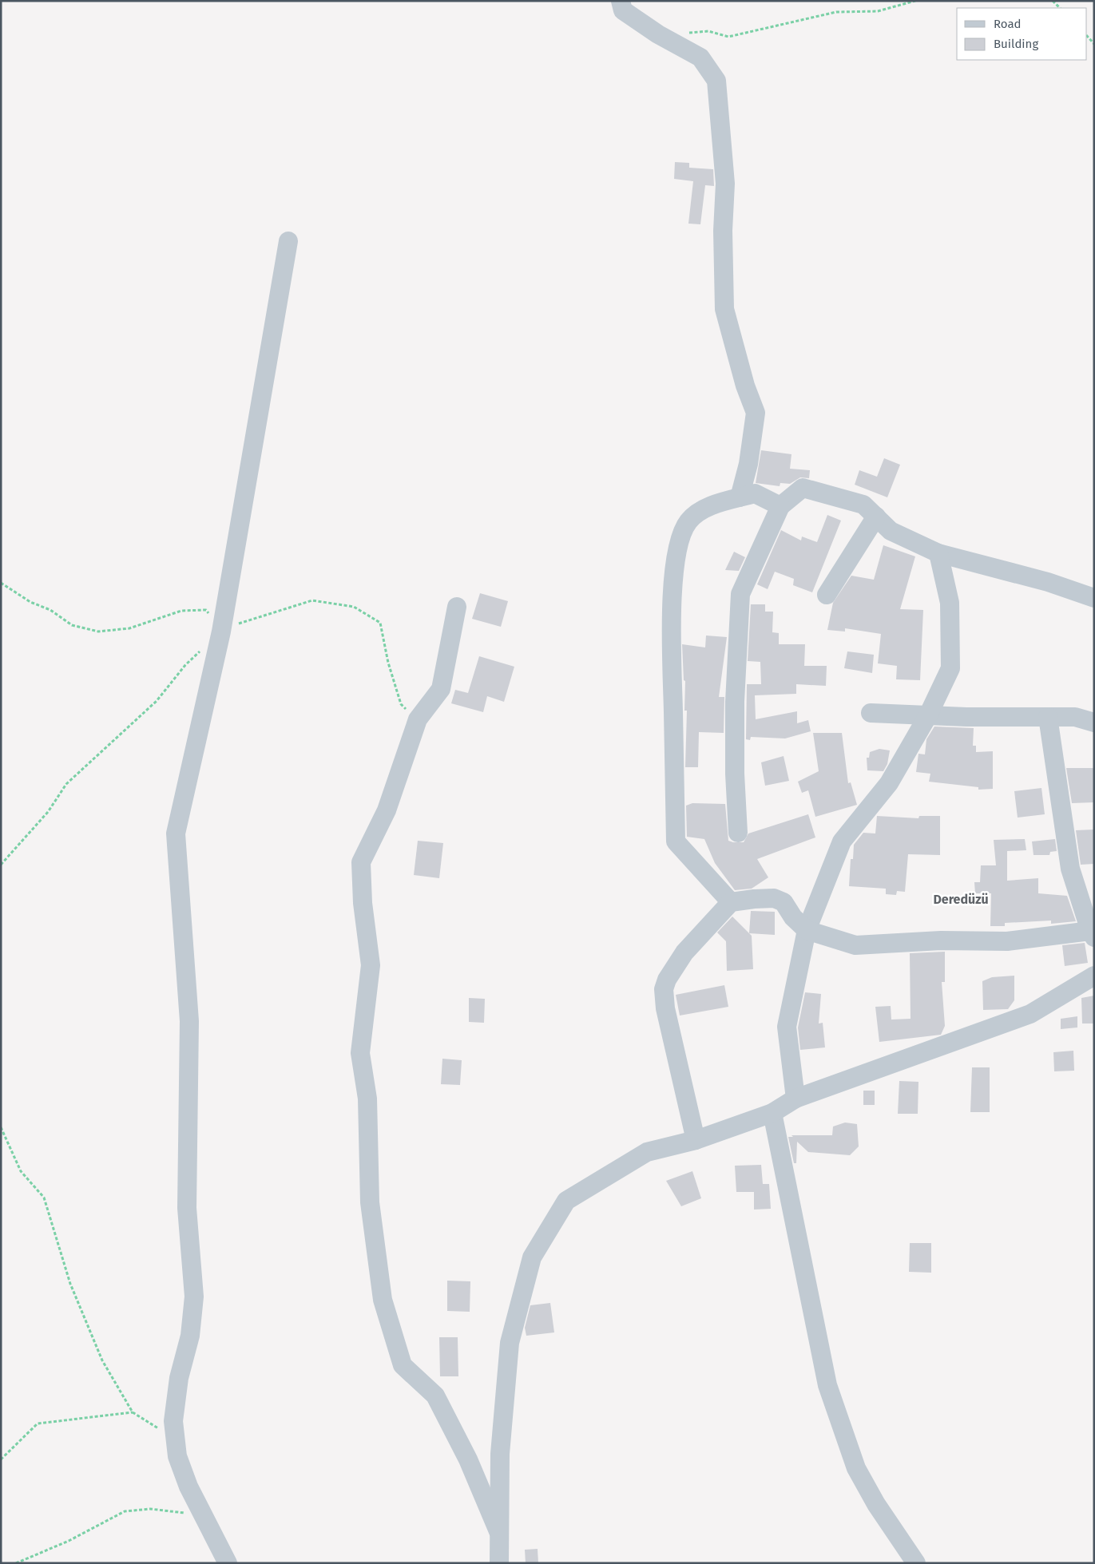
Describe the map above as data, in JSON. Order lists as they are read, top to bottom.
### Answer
{
  "districts": ["Deredüzü"],
  "legend": ["Road", "Building"]
}
